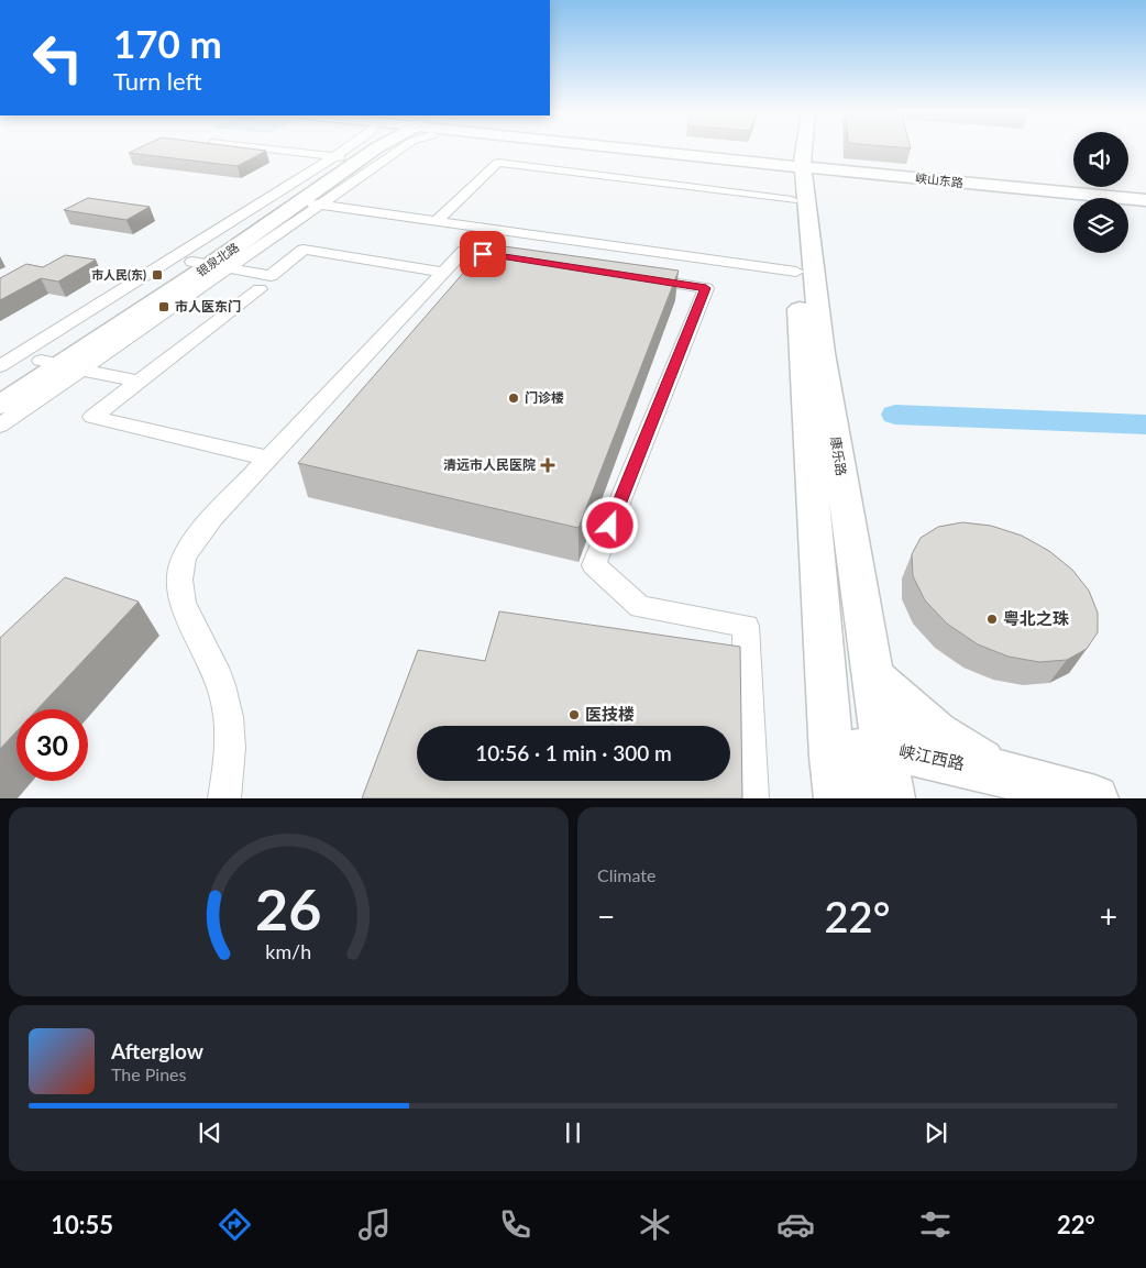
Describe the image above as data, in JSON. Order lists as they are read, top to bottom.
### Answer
{
  "streets": {
    "main road": [
      "峡山东路",
      "银泉北路",
      "康乐路",
      "峡江西路"
    ]
  },
  "crossings": [
    ["峡山东路", "康乐路"],
    ["康乐路", "峡江西路"]
  ],
  "places": {
    "transit": ["市人民(东)", "市人医东门"],
    "other": ["门诊楼", "粤北之珠", "医技楼"],
    "health": ["清远市人民医院"]
  },
  "page": {
    "turn": ["170 m", "Turn left"],
    "limit": "30",
    "trip": "10:56 · 1 min · 300 m",
    "tile": "Climate",
    "heat": ["−", "22°", "+"],
    "song": ["Afterglow", "The Pines"],
    "tabs": ["10:55", "22°"],
    "gauge": ["26", "km/h"]
  }
}
